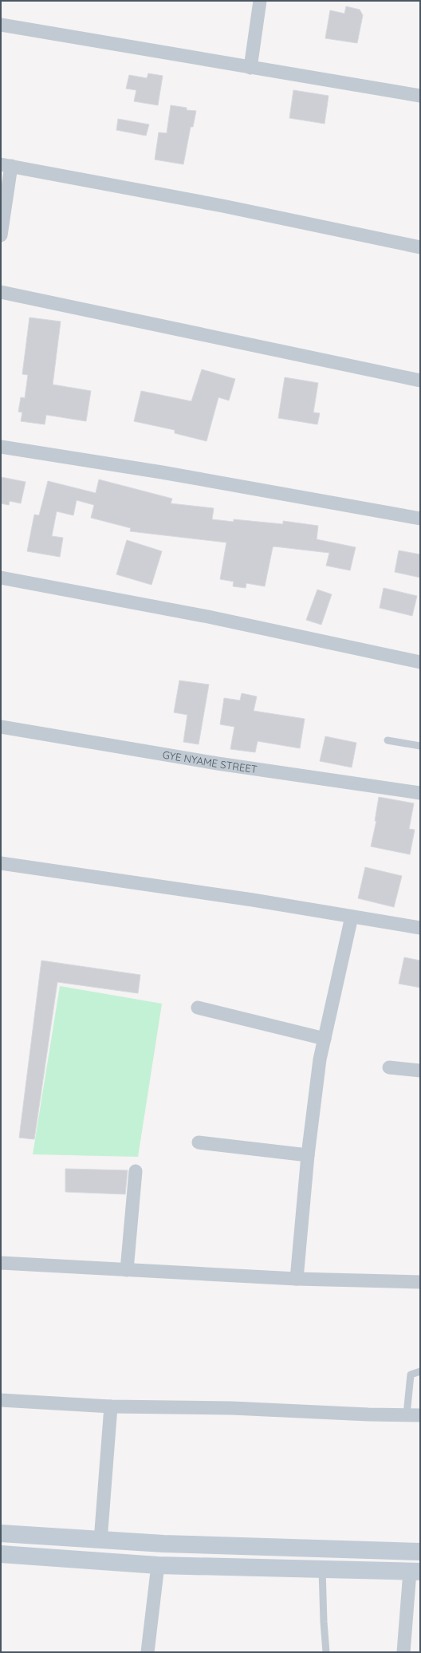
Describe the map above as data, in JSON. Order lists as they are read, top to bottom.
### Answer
{
  "streets": {
    "street": ["GYE NYAME STREET"]
  }
}
